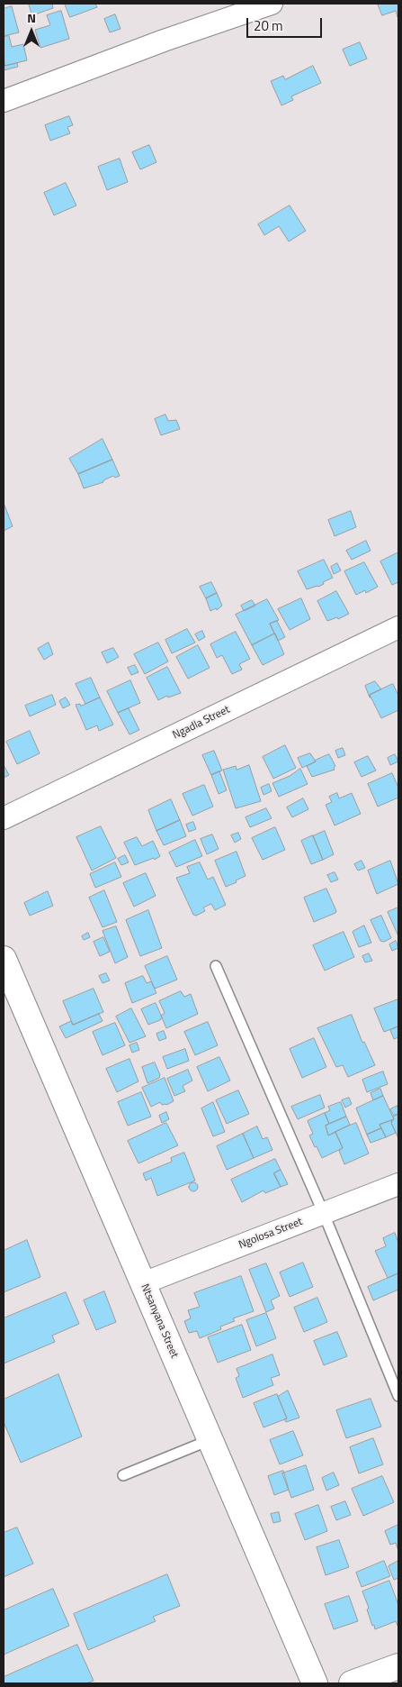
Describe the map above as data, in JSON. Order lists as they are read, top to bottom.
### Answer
{
  "streets": {
    "street": ["Ngadla Street", "Ngolosa Street", "Ntsanyana Street"]
  },
  "crossings": [
    ["Ngolosa Street", "Ntsanyana Street"]
  ],
  "scale_bar": "20 m",
  "north": "top"
}
